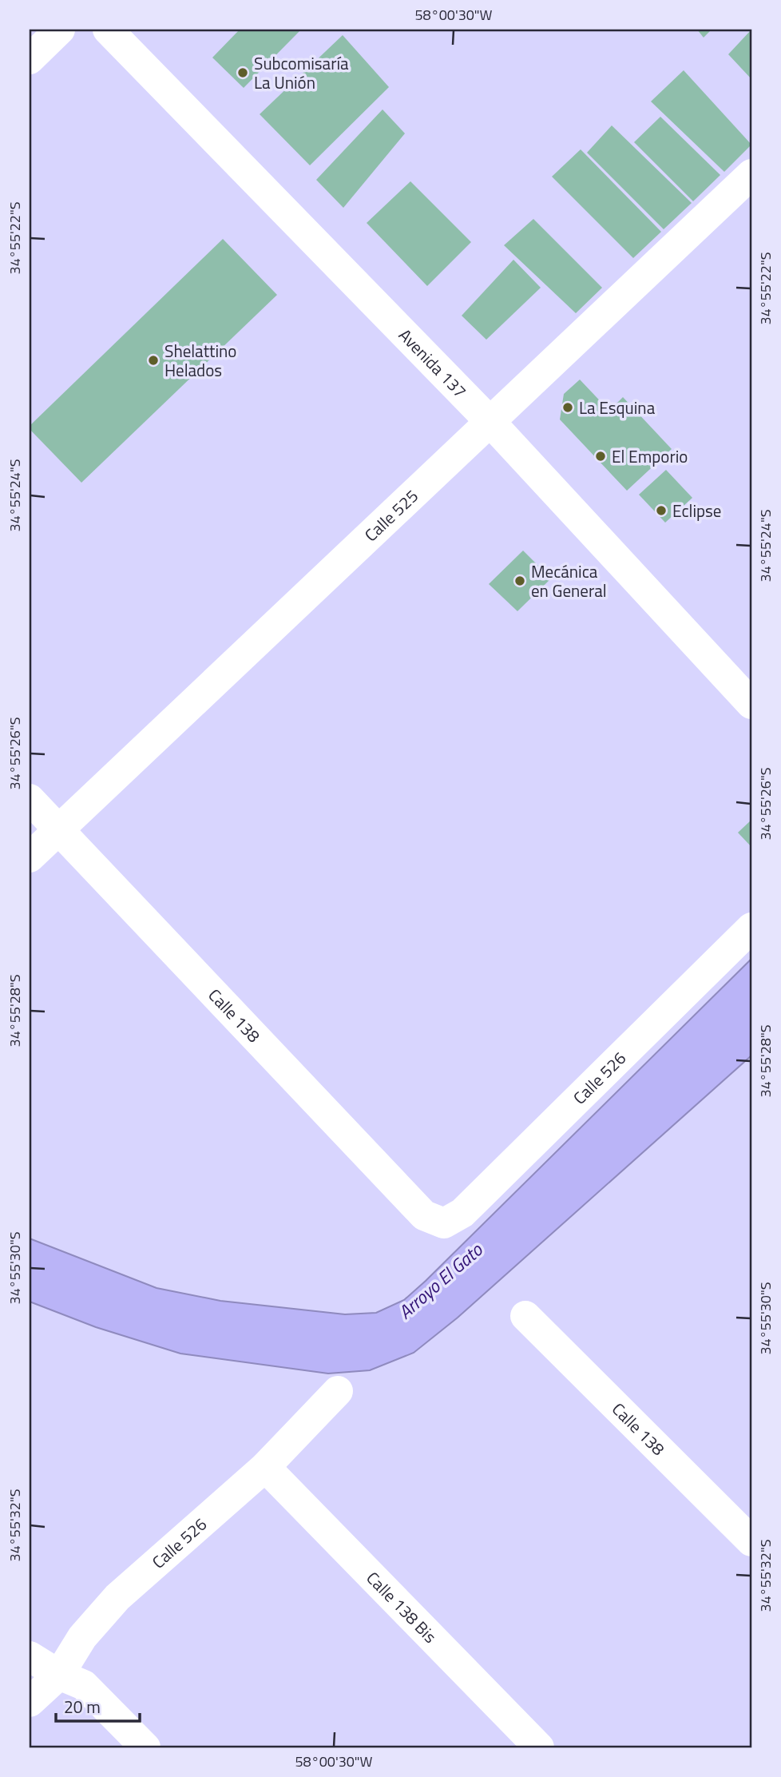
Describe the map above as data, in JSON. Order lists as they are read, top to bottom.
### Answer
{
  "streets": {
    "street": [
      "Avenida 137",
      "Calle 525",
      "Calle 138",
      "Calle 526",
      "Calle 138 Bis"
    ]
  },
  "crossings": [
    ["Avenida 137", "Calle 525"],
    ["Calle 525", "Calle 138"],
    ["Calle 138", "Calle 526"],
    ["Calle 526", "Calle 138 Bis"]
  ],
  "water": ["Arroyo El Gato"],
  "places": [
    "Subcomisaría La Unión",
    "Shelattino Helados",
    "La Esquina",
    "El Emporio",
    "Eclipse",
    "Mecánica en General"
  ],
  "scale_bar": "20 m",
  "coordinates": [
    "58°00'30\"W",
    "34°55'22\"S",
    "34°55'24\"S",
    "34°55'26\"S",
    "34°55'28\"S",
    "34°55'30\"S",
    "34°55'32\"S"
  ]
}
